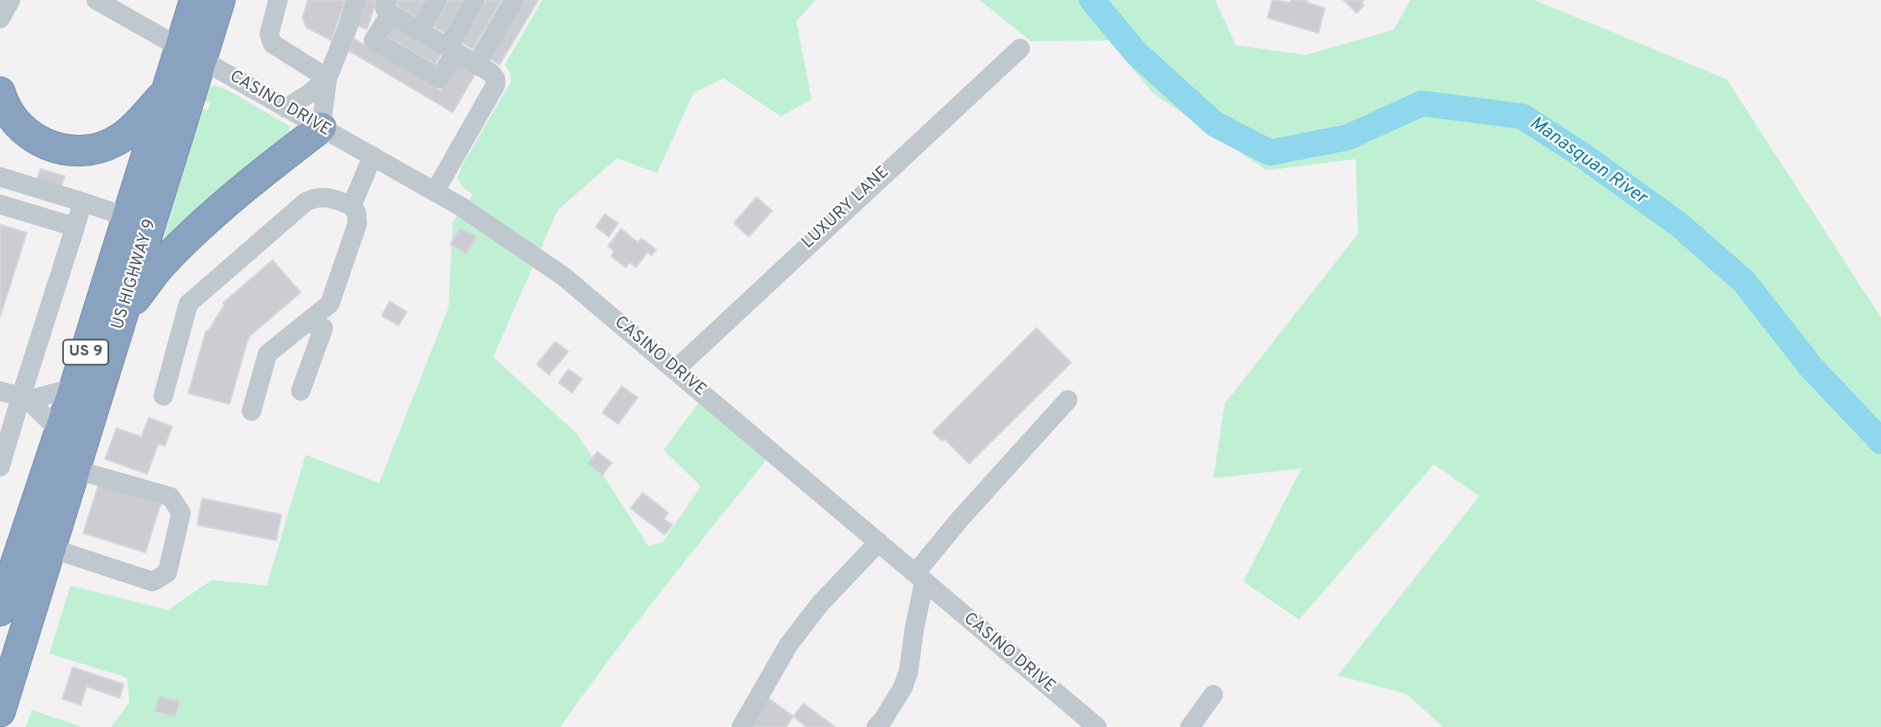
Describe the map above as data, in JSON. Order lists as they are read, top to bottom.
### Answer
{
  "streets": {
    "highway": ["US HIGHWAY 9", "US 9"],
    "street": ["CASINO DRIVE", "LUXURY LANE"]
  },
  "crossings": [
    ["CASINO DRIVE", "LUXURY LANE"],
    ["CASINO DRIVE", "US HIGHWAY 9"]
  ],
  "water": ["Manasquan River"]
}
